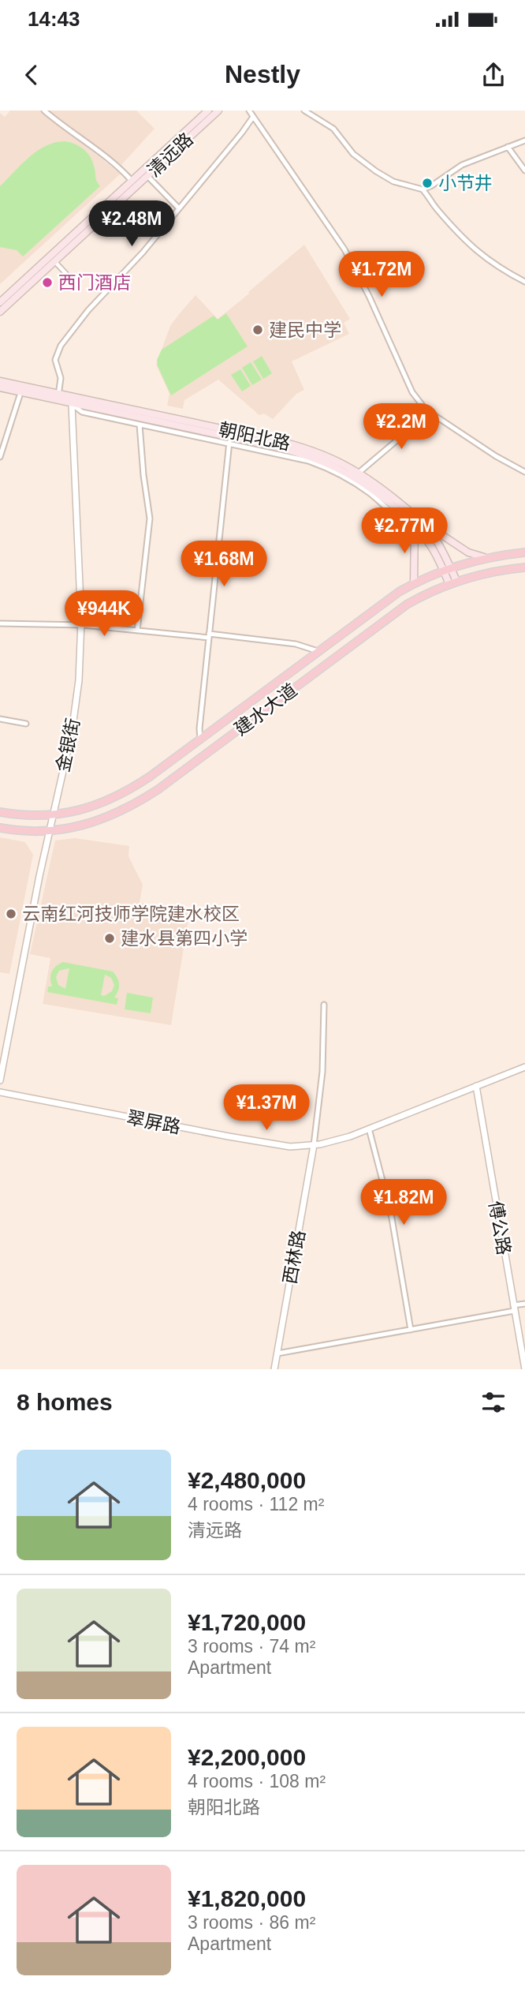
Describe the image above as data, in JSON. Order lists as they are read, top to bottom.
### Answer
{
  "streets": {
    "main road": ["清远路", "朝阳北路", "建水大道"],
    "street": [
      "金银街",
      "翠屏路",
      "傅公路",
      "西林路"
    ]
  },
  "crossings": [
    ["朝阳北路", "建水大道"],
    ["朝阳北路", "金银街"],
    ["建水大道", "金银街"],
    ["翠屏路", "傅公路"],
    ["翠屏路", "西林路"]
  ],
  "places": [
    "小节井",
    "西门酒店",
    "建民中学",
    "云南红河技师学院建水校区",
    "建水县第四小学"
  ],
  "page": {
    "status": "14:43",
    "header": "Nestly",
    "price": [
      "¥2.48M",
      "¥1.72M",
      "¥2.2M",
      "¥2.77M",
      "¥1.68M",
      "¥944K",
      "¥1.37M",
      "¥1.82M"
    ],
    "heading": "8 homes",
    "list": [
      {
        "name": "¥2,480,000",
        "note": "4 rooms · 112 m² · 清远路"
      },
      {
        "name": "¥1,720,000",
        "note": "3 rooms · 74 m² · Apartment"
      },
      {
        "name": "¥2,200,000",
        "note": "4 rooms · 108 m² · 朝阳北路"
      },
      {
        "name": "¥1,820,000",
        "note": "3 rooms · 86 m² · Apartment"
      }
    ]
  }
}
